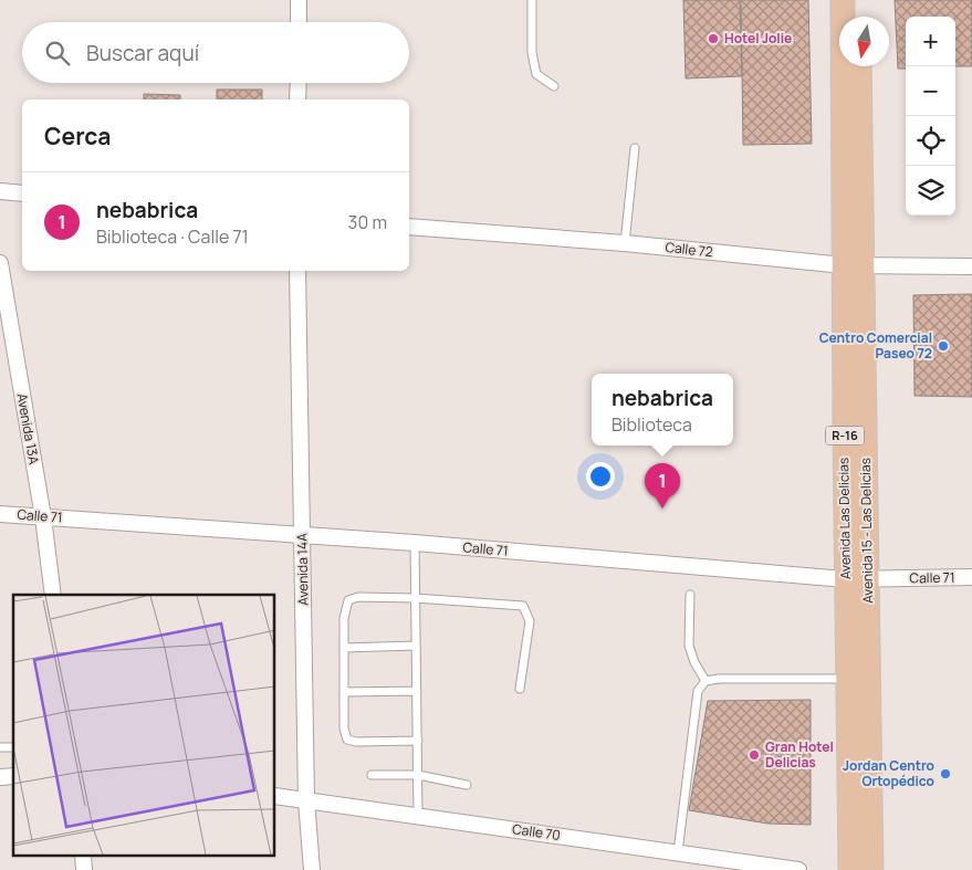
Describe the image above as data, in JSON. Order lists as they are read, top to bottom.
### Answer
{
  "streets": {
    "main road": ["R-16", "Avenida Las Delicias", "Avenida 15 - Las Delicias"],
    "street": [
      "Calle 72",
      "Avenida 13A",
      "Calle 71",
      "Avenida 14A",
      "Calle 70"
    ]
  },
  "crossings": [
    ["Calle 72", "R-16"],
    ["Calle 72", "Avenida Las Delicias"],
    ["Avenida 13A", "Calle 71"],
    ["R-16", "Avenida Las Delicias"],
    ["Calle 71", "Avenida Las Delicias"],
    ["Calle 71", "Avenida 15 - Las Delicias"],
    ["Calle 71", "Avenida 14A"],
    ["Avenida Las Delicias", "Avenida 15 - Las Delicias"],
    ["Avenida 14A", "Calle 70"]
  ],
  "places": [
    "Hotel Jolie",
    "Centro Comercial Paseo 72",
    "Gran Hotel Delicias",
    "Jordan Centro Ortopédico"
  ],
  "north": "bottom",
  "page": {
    "map_buttons": ["+", "−"],
    "search": "Buscar aquí",
    "heading": "Cerca",
    "list": [
      {
        "mark": "1",
        "name": "nebabrica",
        "note": "Biblioteca · Calle 71",
        "value": "30 m"
      }
    ],
    "popup": ["nebabrica", "Biblioteca"],
    "pins": "1"
  }
}
